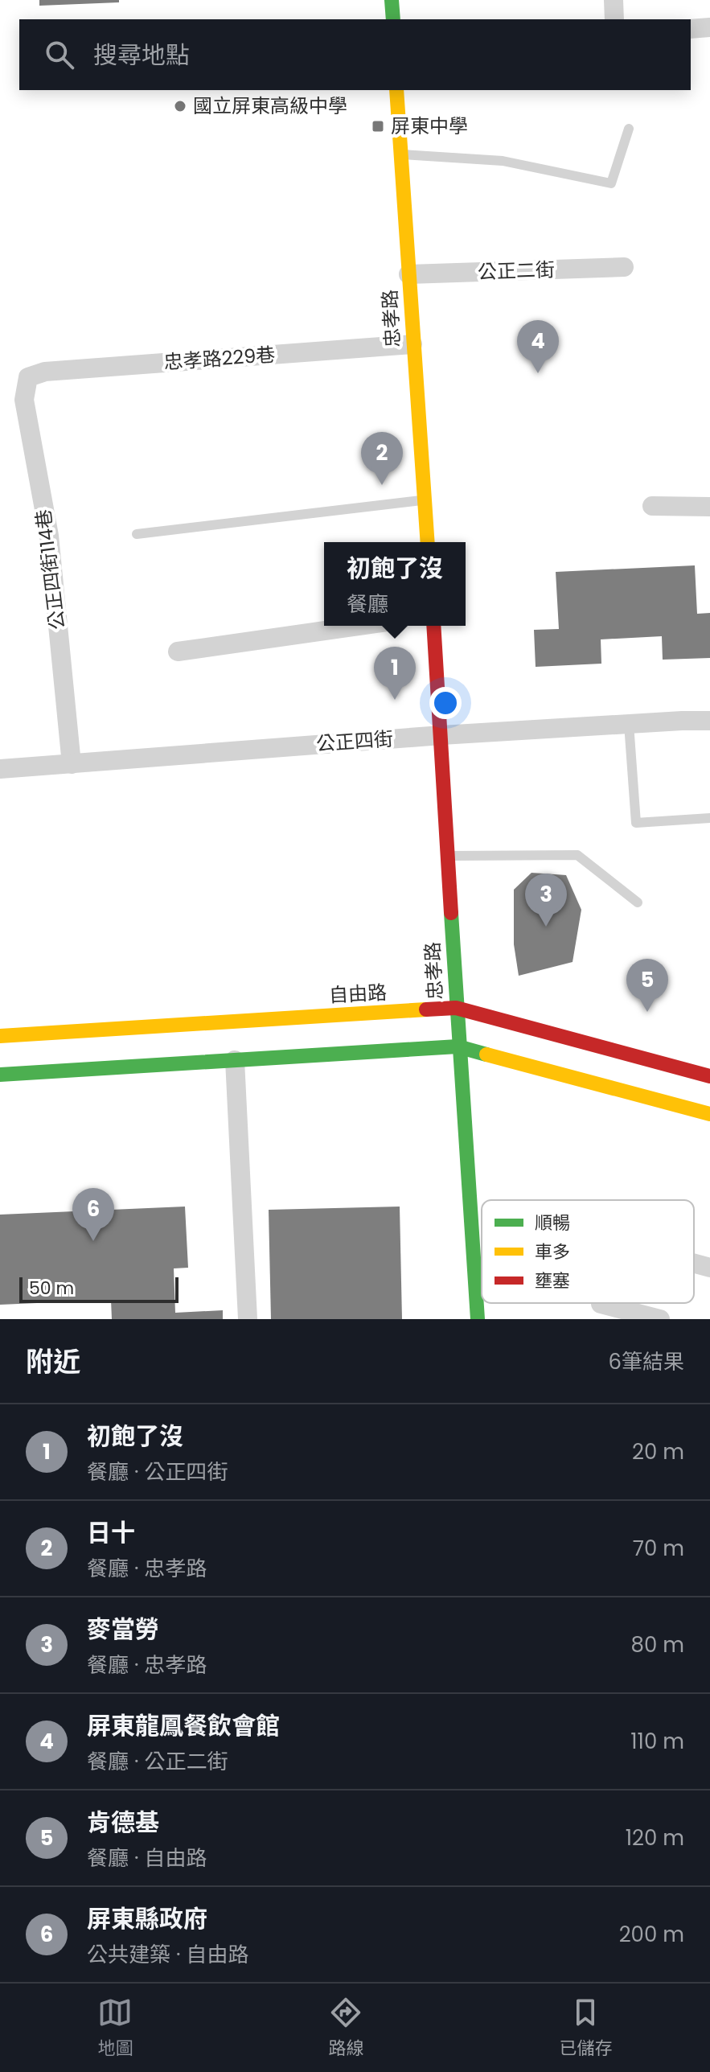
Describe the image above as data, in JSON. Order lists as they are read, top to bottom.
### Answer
{
  "streets": {
    "street": [
      "公正二街",
      "忠孝路",
      "忠孝路229巷",
      "公正四街114巷",
      "公正四街",
      "自由路"
    ]
  },
  "crossings": [
    ["公正二街", "忠孝路"],
    ["忠孝路", "忠孝路229巷"],
    ["忠孝路", "公正四街"],
    ["忠孝路", "自由路"],
    ["忠孝路229巷", "公正四街114巷"],
    ["公正四街114巷", "公正四街"]
  ],
  "places": {
    "other": ["國立屏東高級中學"],
    "transit": ["屏東中學"]
  },
  "legend": ["順暢", "車多", "壅塞"],
  "scale_bar": "50 m",
  "page": {
    "search": "搜尋地點",
    "pins": [
      "4",
      "2",
      "1",
      "3",
      "5",
      "6"
    ],
    "popup": ["初飽了沒", "餐廳"],
    "scale": "50 m",
    "heading": ["附近", "6筆結果"],
    "list": [
      {
        "mark": "1",
        "name": "初飽了沒",
        "note": "餐廳 · 公正四街",
        "value": "20 m"
      },
      {
        "mark": "2",
        "name": "日十",
        "note": "餐廳 · 忠孝路",
        "value": "70 m"
      },
      {
        "mark": "3",
        "name": "麥當勞",
        "note": "餐廳 · 忠孝路",
        "value": "80 m"
      },
      {
        "mark": "4",
        "name": "屏東龍鳳餐飲會館",
        "note": "餐廳 · 公正二街",
        "value": "110 m"
      },
      {
        "mark": "5",
        "name": "肯德基",
        "note": "餐廳 · 自由路",
        "value": "120 m"
      },
      {
        "mark": "6",
        "name": "屏東縣政府",
        "note": "公共建築 · 自由路",
        "value": "200 m"
      }
    ],
    "nav": ["地圖", "路線", "已儲存"]
  }
}
